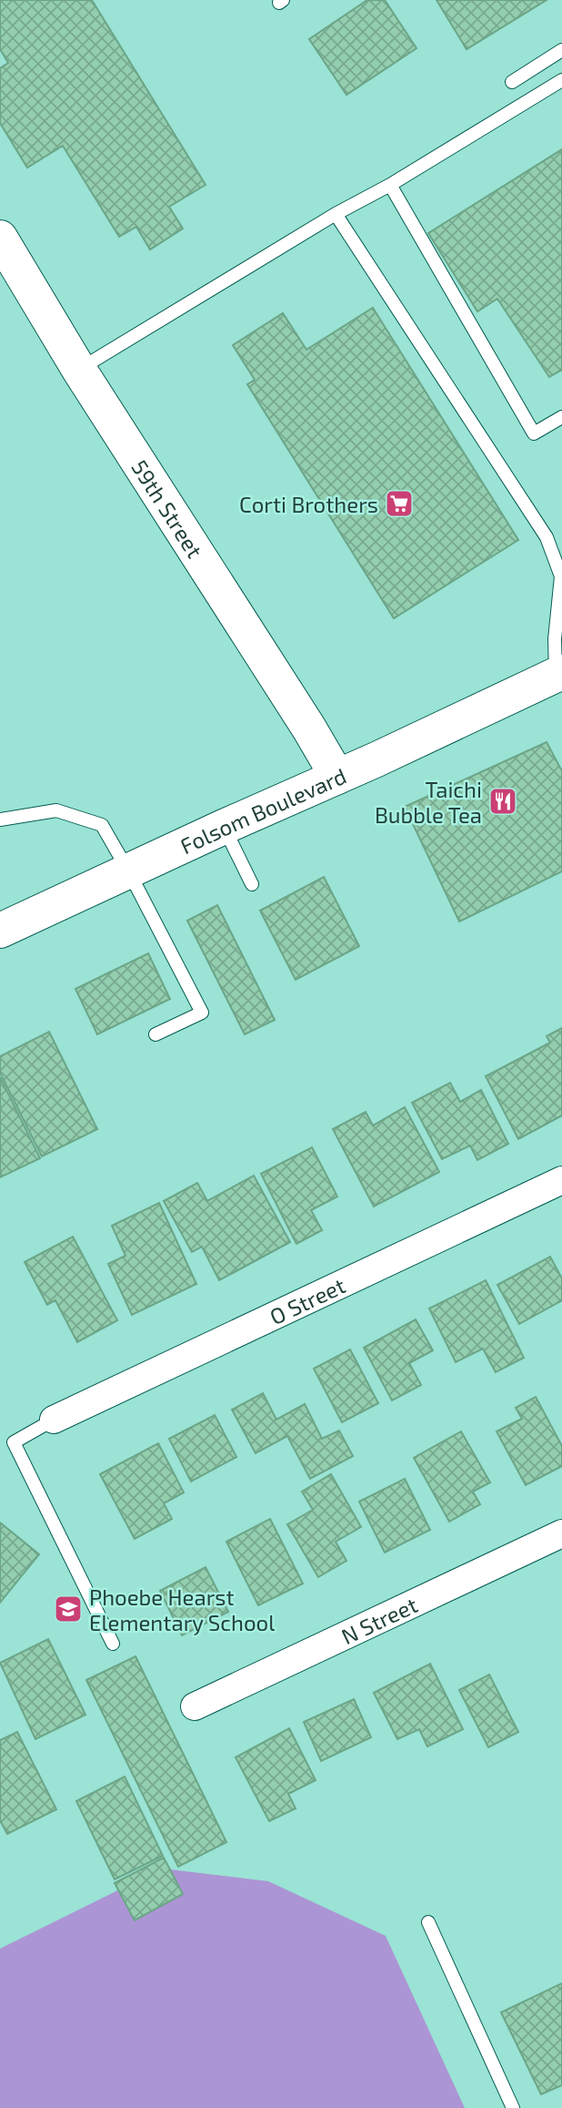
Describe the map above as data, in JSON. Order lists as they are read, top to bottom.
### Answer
{
  "streets": {
    "street": [
      "59th Street",
      "Folsom Boulevard",
      "O Street",
      "N Street"
    ]
  },
  "crossings": [
    ["59th Street", "Folsom Boulevard"]
  ],
  "places": {
    "supermarket": ["Corti Brothers"],
    "restaurant": ["Taichi Bubble Tea"],
    "school or university": ["Phoebe Hearst Elementary School"]
  }
}
